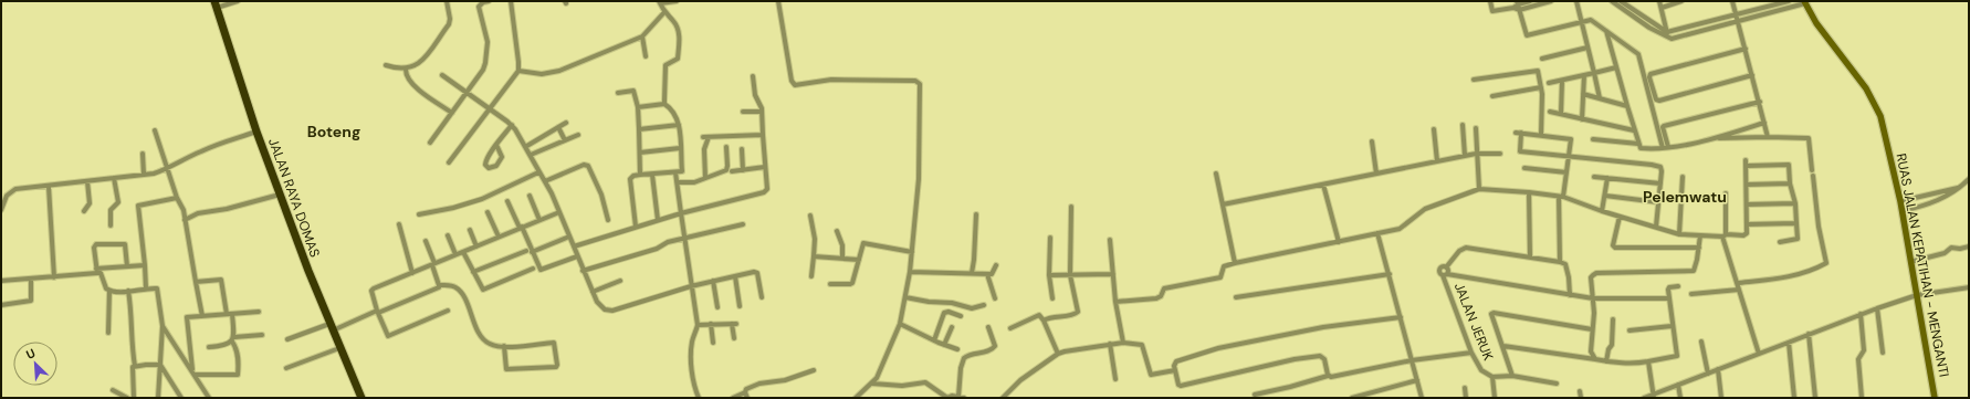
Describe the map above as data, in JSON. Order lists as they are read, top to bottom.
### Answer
{
  "streets": {
    "highway": ["JALAN RAYA DOMAS"],
    "main road": ["RUAS JALAN KEPATIHAN - MENGANTI"],
    "street": ["JALAN JERUK"]
  },
  "districts": ["Boteng", "Pelemwatu"],
  "north": "top left"
}
